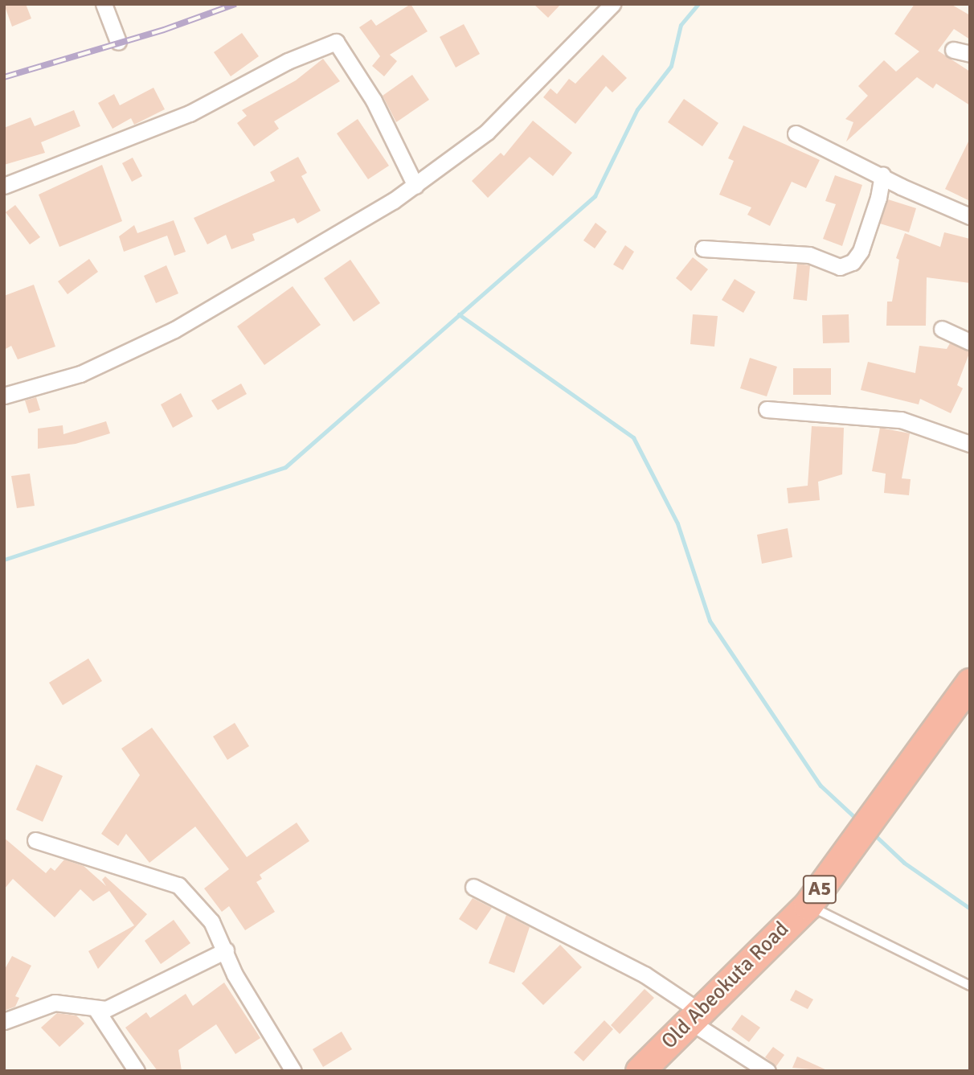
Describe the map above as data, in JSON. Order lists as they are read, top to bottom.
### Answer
{
  "streets": {
    "highway": ["A5", "Old Abeokuta Road"]
  }
}
